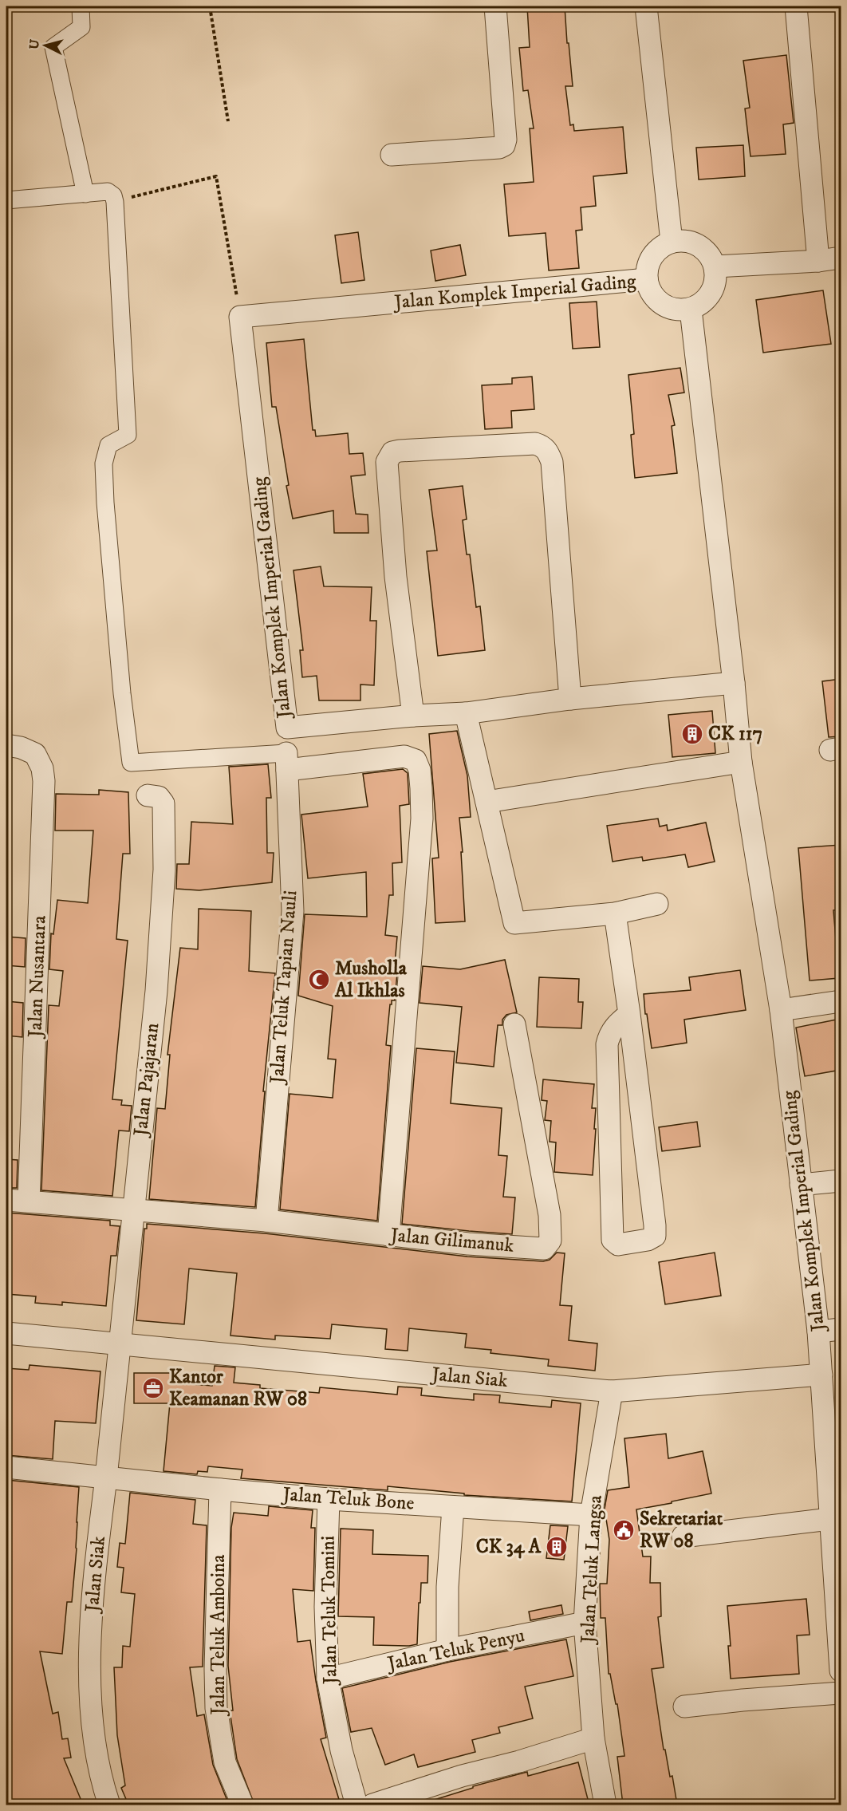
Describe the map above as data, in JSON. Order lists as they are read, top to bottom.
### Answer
{
  "streets": {
    "street": [
      "Jalan Komplek Imperial Gading",
      "Jalan Nusantara",
      "Jalan Teluk Tapian Nauli",
      "Jalan Pajajaran",
      "Jalan Gilimanuk",
      "Jalan Siak",
      "Jalan Teluk Bone",
      "Jalan Teluk Langsa",
      "Jalan Teluk Tomini",
      "Jalan Teluk Amboina",
      "Jalan Teluk Penyu"
    ]
  },
  "crossings": [
    ["Jalan Komplek Imperial Gading", "Jalan Siak"],
    ["Jalan Nusantara", "Jalan Gilimanuk"],
    ["Jalan Teluk Tapian Nauli", "Jalan Gilimanuk"],
    ["Jalan Pajajaran", "Jalan Gilimanuk"],
    ["Jalan Pajajaran", "Jalan Siak"],
    ["Jalan Siak", "Jalan Teluk Bone"],
    ["Jalan Siak", "Jalan Teluk Langsa"],
    ["Jalan Teluk Bone", "Jalan Teluk Langsa"],
    ["Jalan Teluk Bone", "Jalan Teluk Tomini"],
    ["Jalan Teluk Bone", "Jalan Teluk Amboina"],
    ["Jalan Teluk Langsa", "Jalan Teluk Penyu"],
    ["Jalan Teluk Tomini", "Jalan Teluk Penyu"]
  ],
  "places": {
    "building": ["CK 117", "CK 34 A"],
    "mosque": ["Musholla Al Ikhlas"],
    "office": ["Kantor Keamanan RW 08"],
    "public building": ["Sekretariat RW 08"]
  },
  "north": "left"
}
